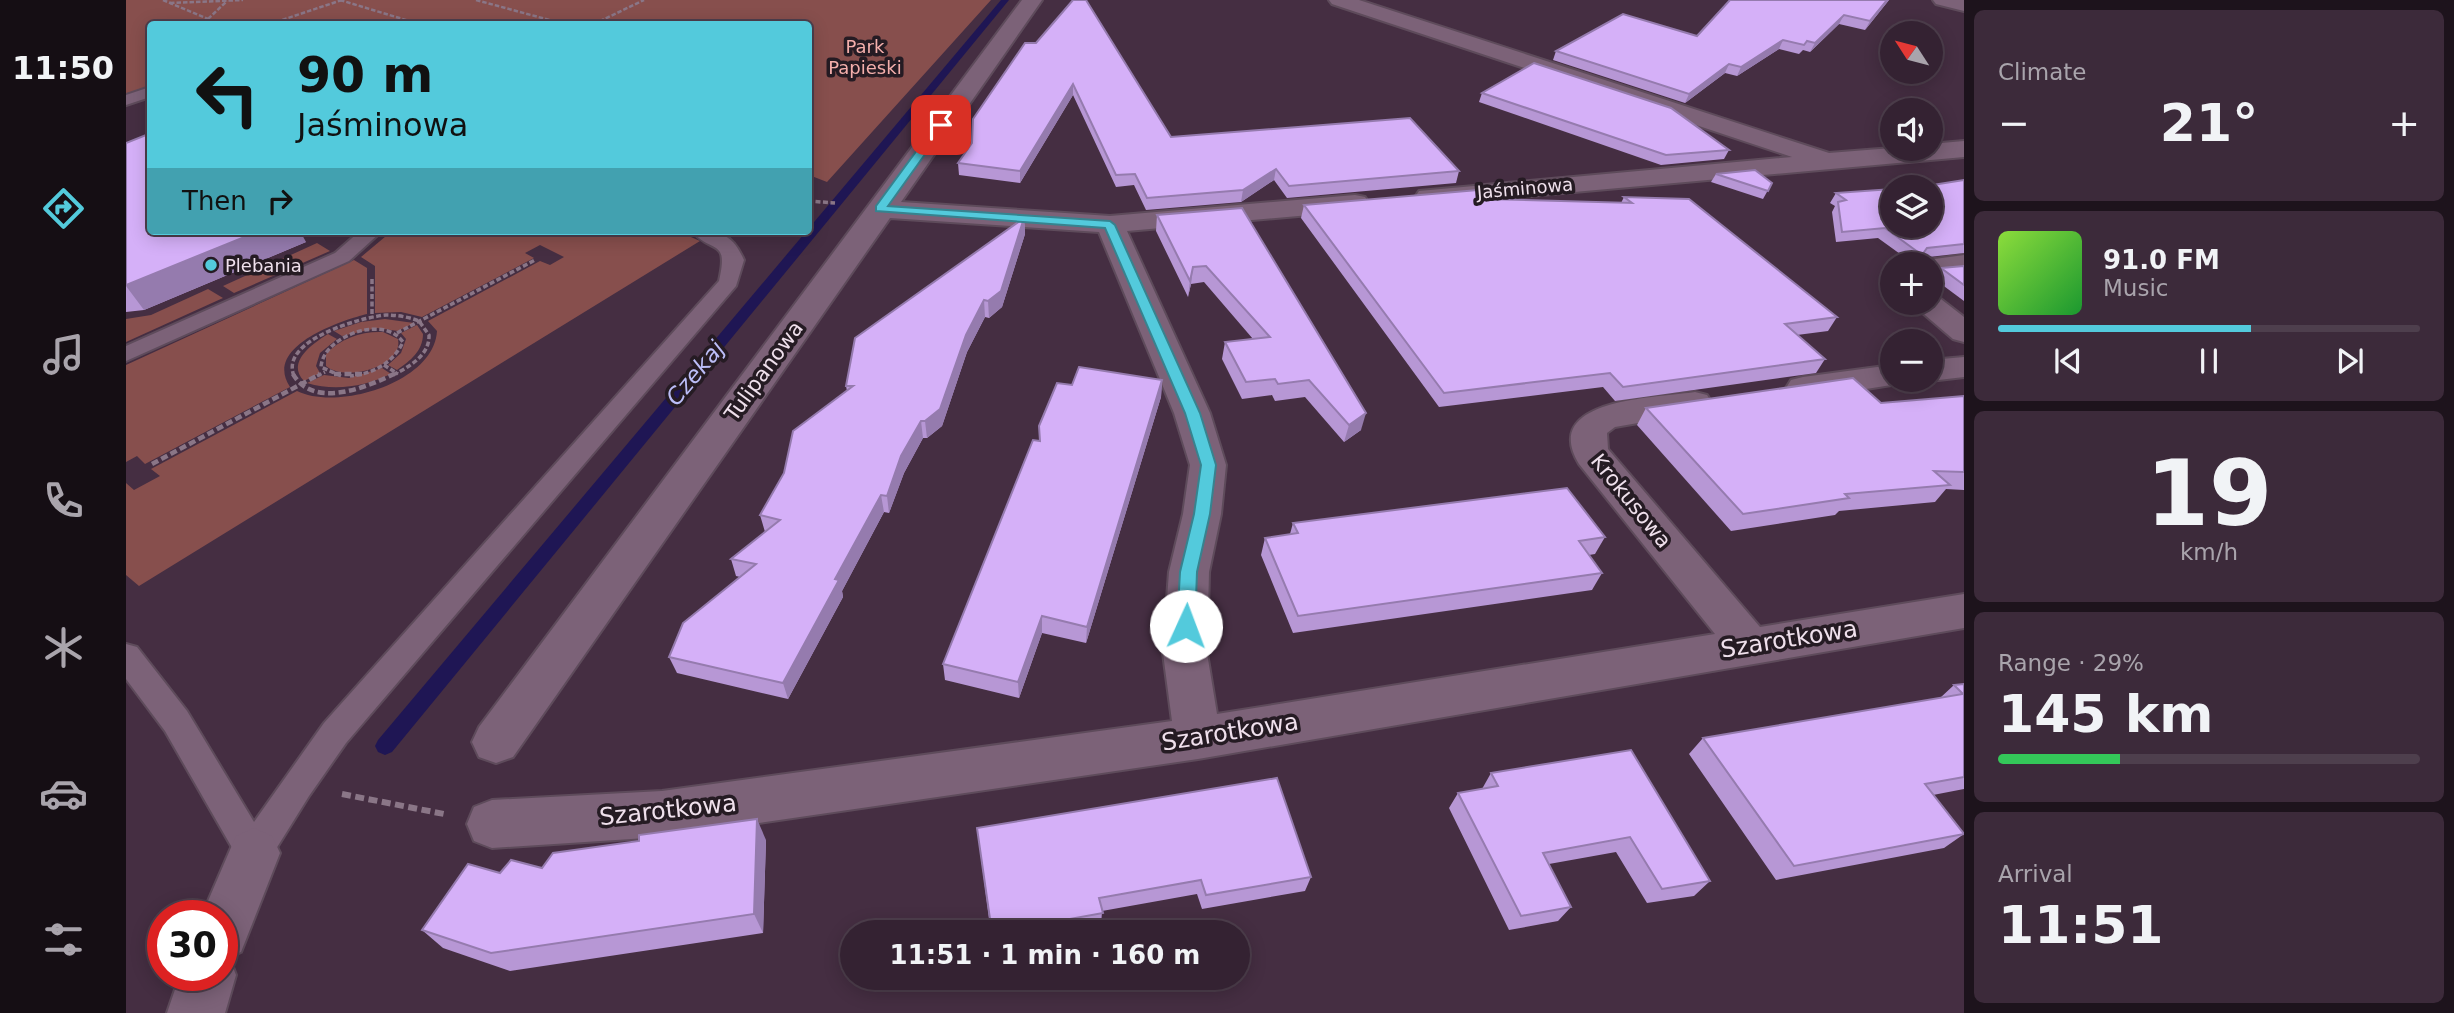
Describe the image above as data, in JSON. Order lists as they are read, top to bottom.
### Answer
{
  "streets": {
    "street": [
      "Jaśminowa",
      "Tulipanowa",
      "Krokusowa",
      "Szarotkowa"
    ]
  },
  "crossings": [
    ["Krokusowa", "Szarotkowa"]
  ],
  "water": ["Czekaj"],
  "parks": ["Park Papieski"],
  "places": ["Plebania"],
  "north": "top left",
  "page": {
    "tabs": "11:50",
    "tile": [
      "Climate",
      ["19", "km/h"],
      ["Range · 29%", "145 km"],
      ["Arrival", "11:51"]
    ],
    "map_buttons": ["+", "−"],
    "turn": ["90 m", "Jaśminowa"],
    "heat": ["−", "21°", "+"],
    "then": "Then",
    "song": ["91.0 FM", "Music"],
    "limit": "30",
    "trip": "11:51 · 1 min · 160 m"
  }
}
